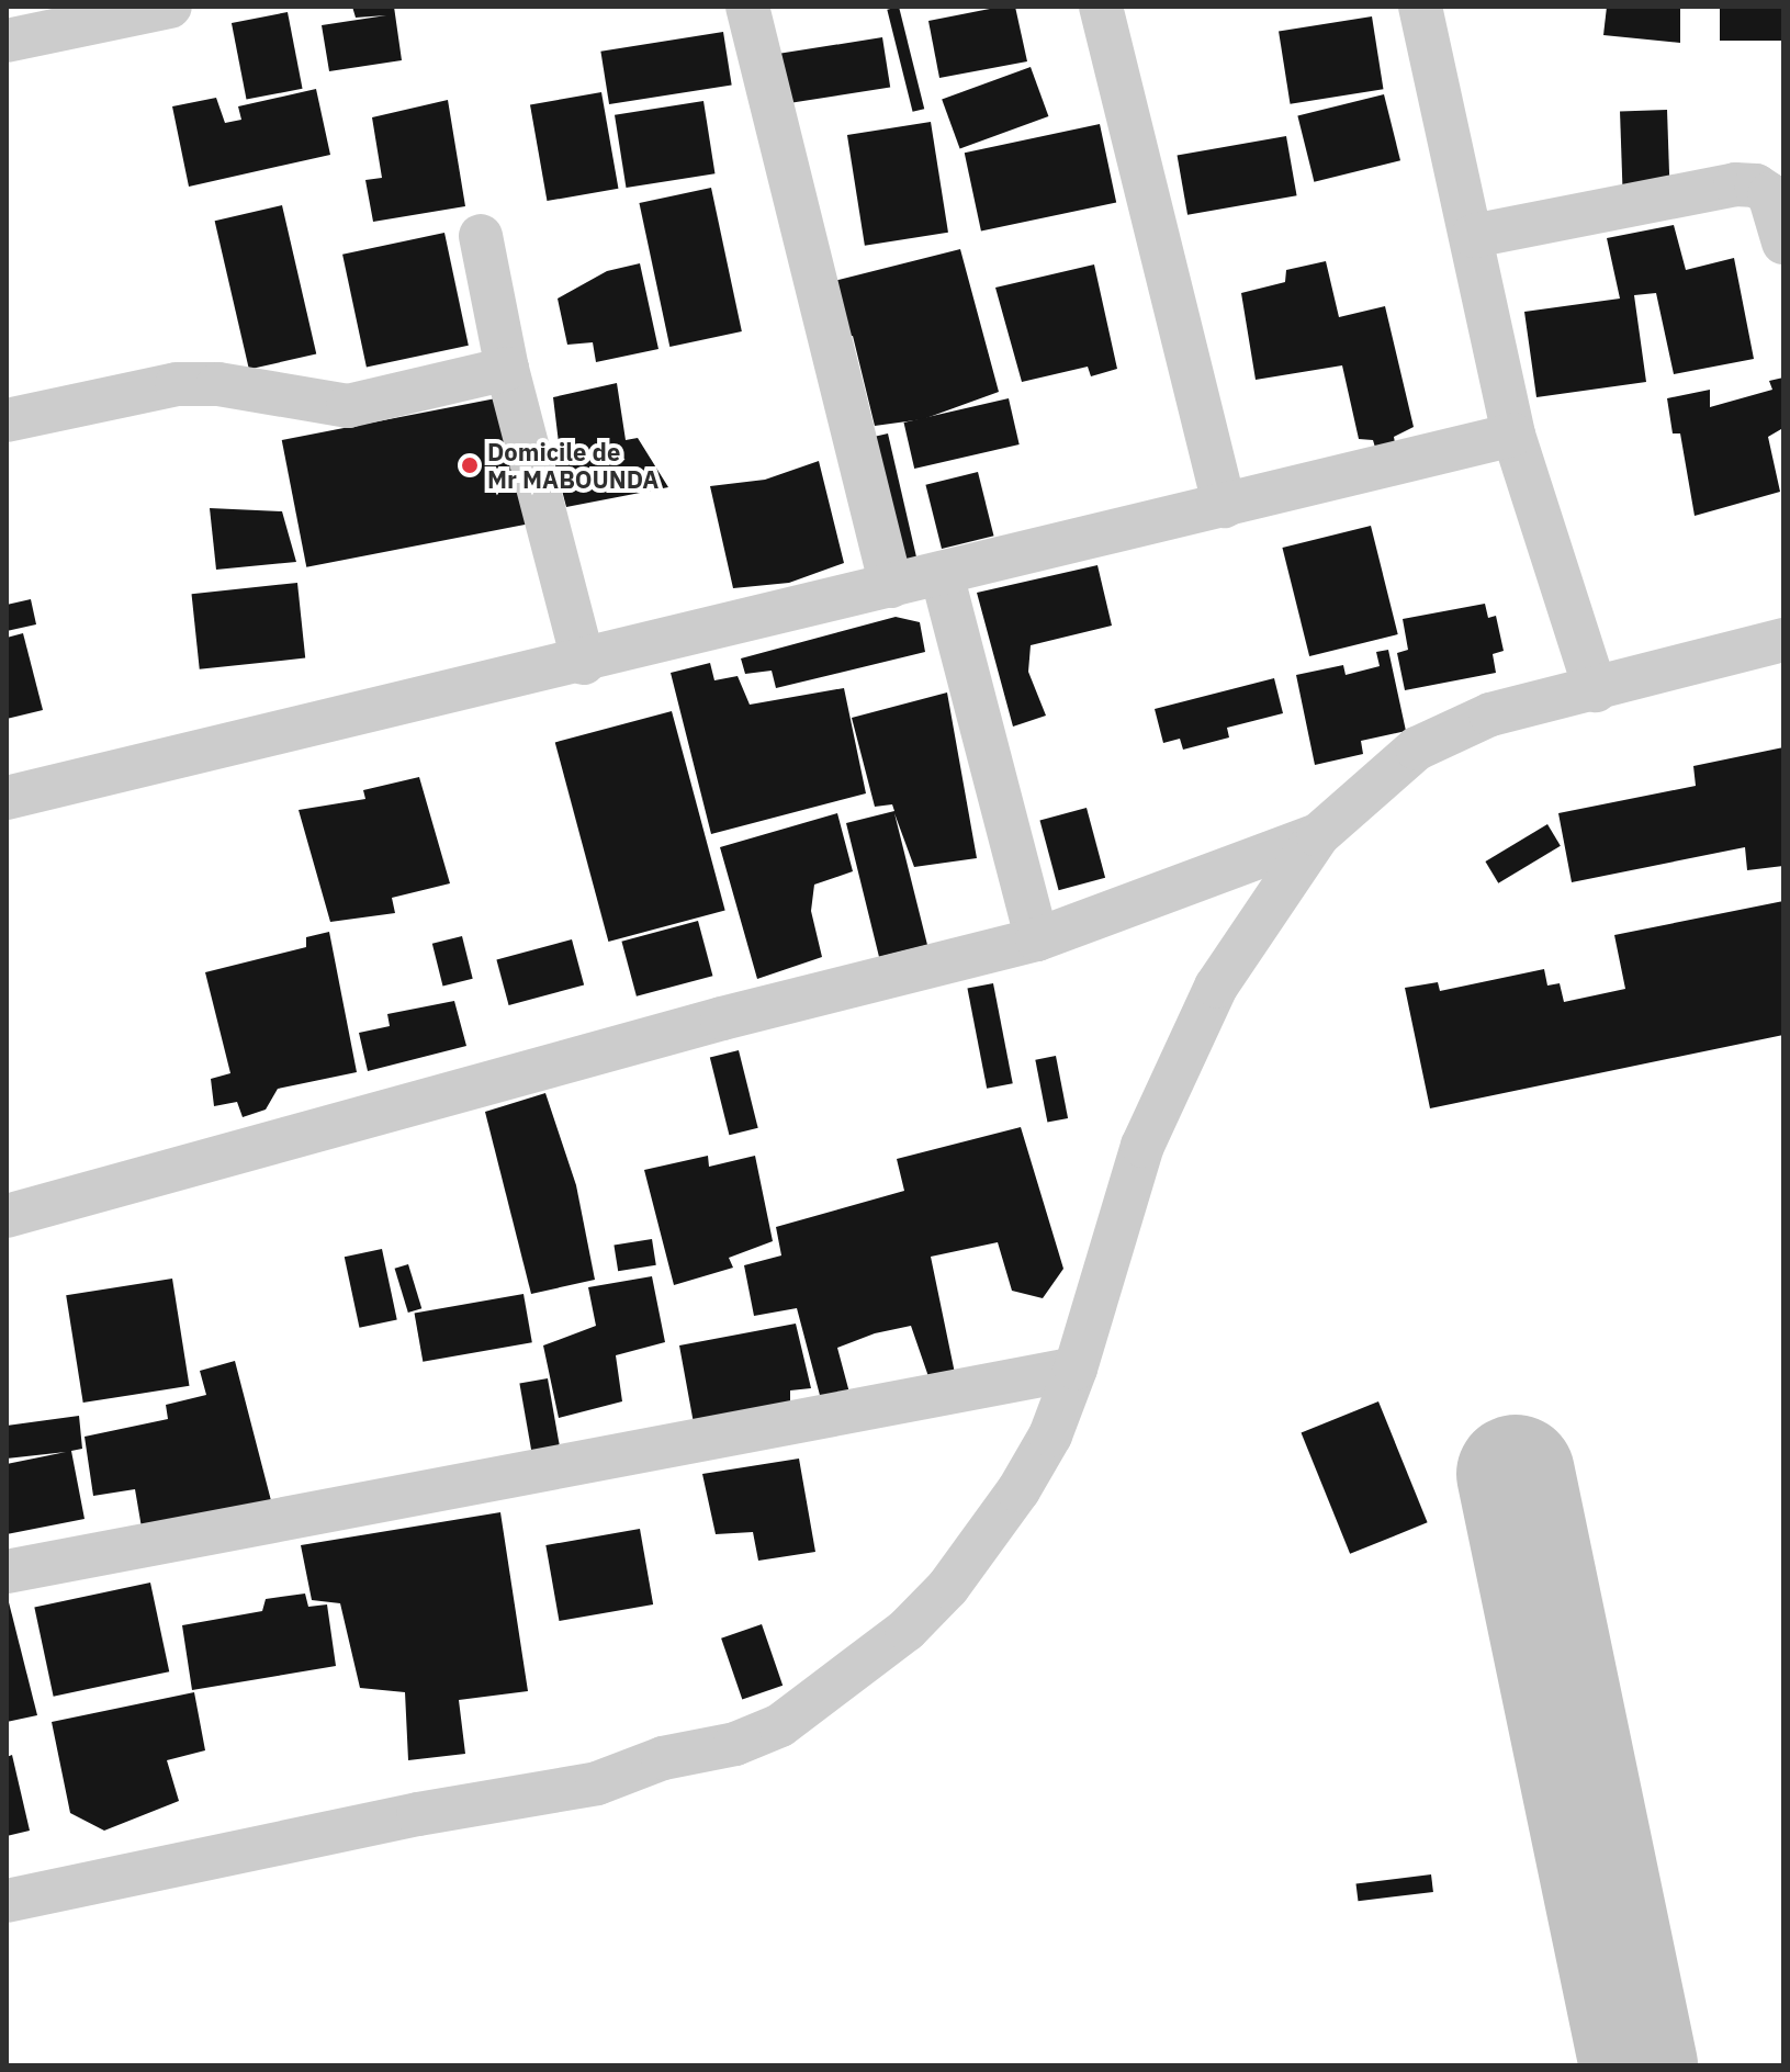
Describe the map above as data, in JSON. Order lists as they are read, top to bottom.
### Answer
{
  "places": ["Domicile de Mr MABOUNDA"]
}
